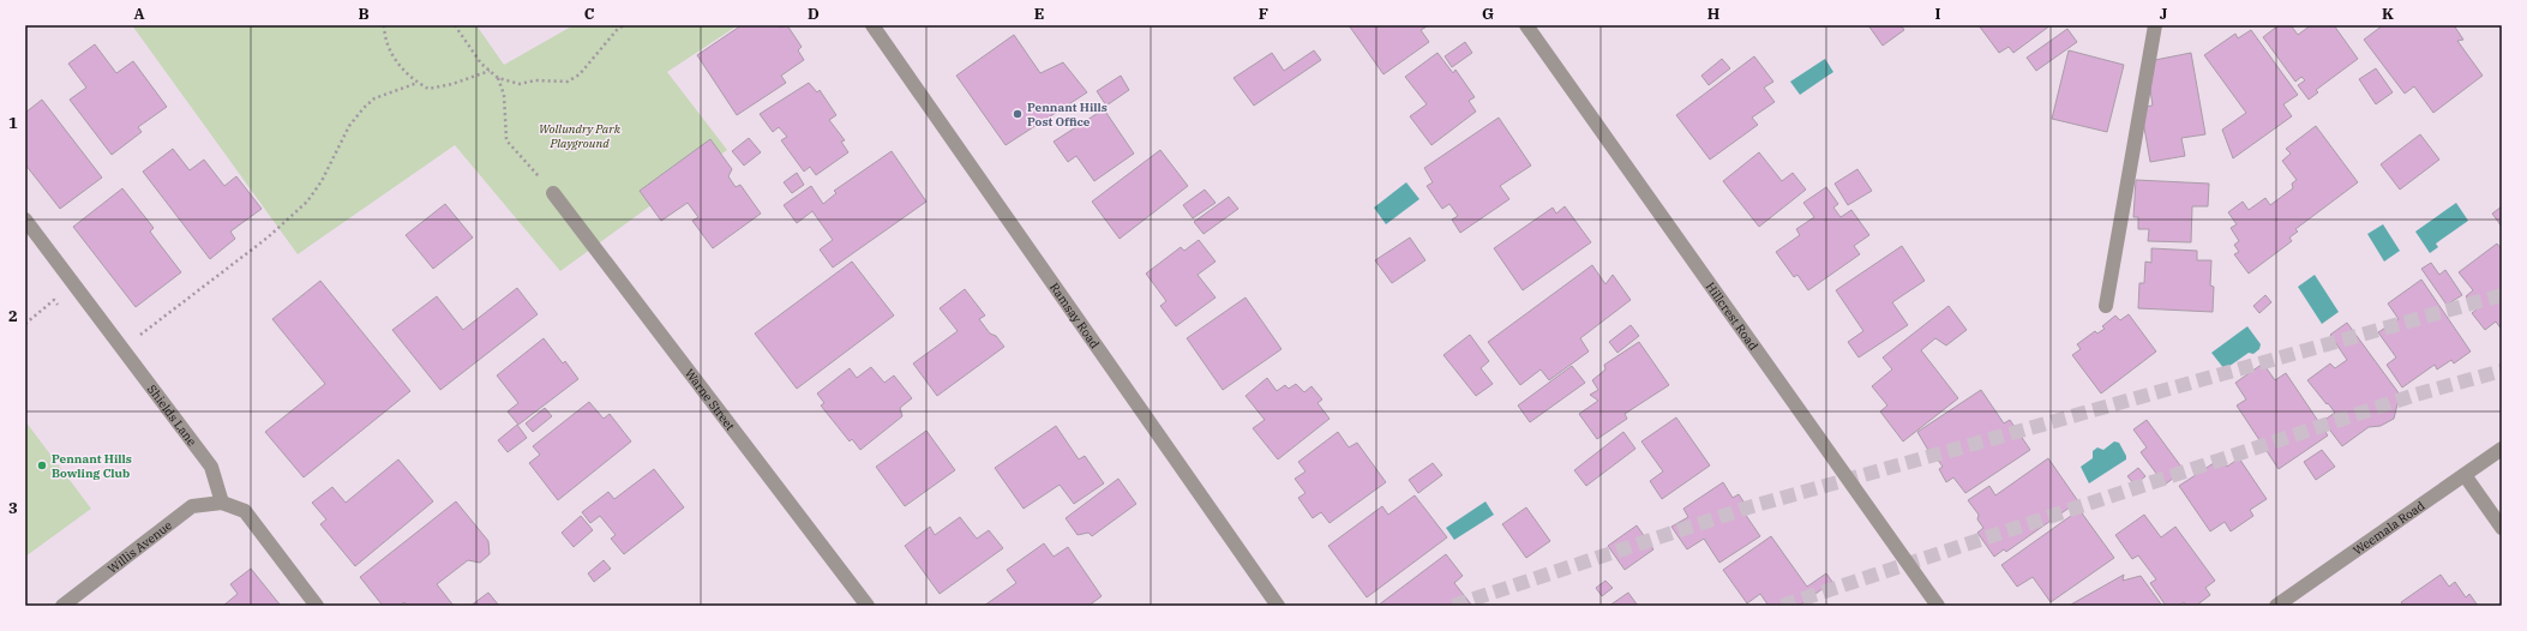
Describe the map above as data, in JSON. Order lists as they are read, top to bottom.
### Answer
{
  "streets": {
    "street": [
      "Ramsay Road",
      "Hillcrest Road",
      "Warne Street",
      "Shields Lane",
      "Weemala Road",
      "Willis Avenue"
    ]
  },
  "crossings": [
    ["Shields Lane", "Willis Avenue"]
  ],
  "parks": ["Wollundry Park Playground"],
  "places": ["Pennant Hills Post Office", "Pennant Hills Bowling Club"],
  "grid": {
    "columns": [
      "A",
      "B",
      "C",
      "D",
      "E",
      "F",
      "G",
      "H",
      "I",
      "J",
      "K"
    ],
    "rows": ["1", "2", "3"]
  }
}
